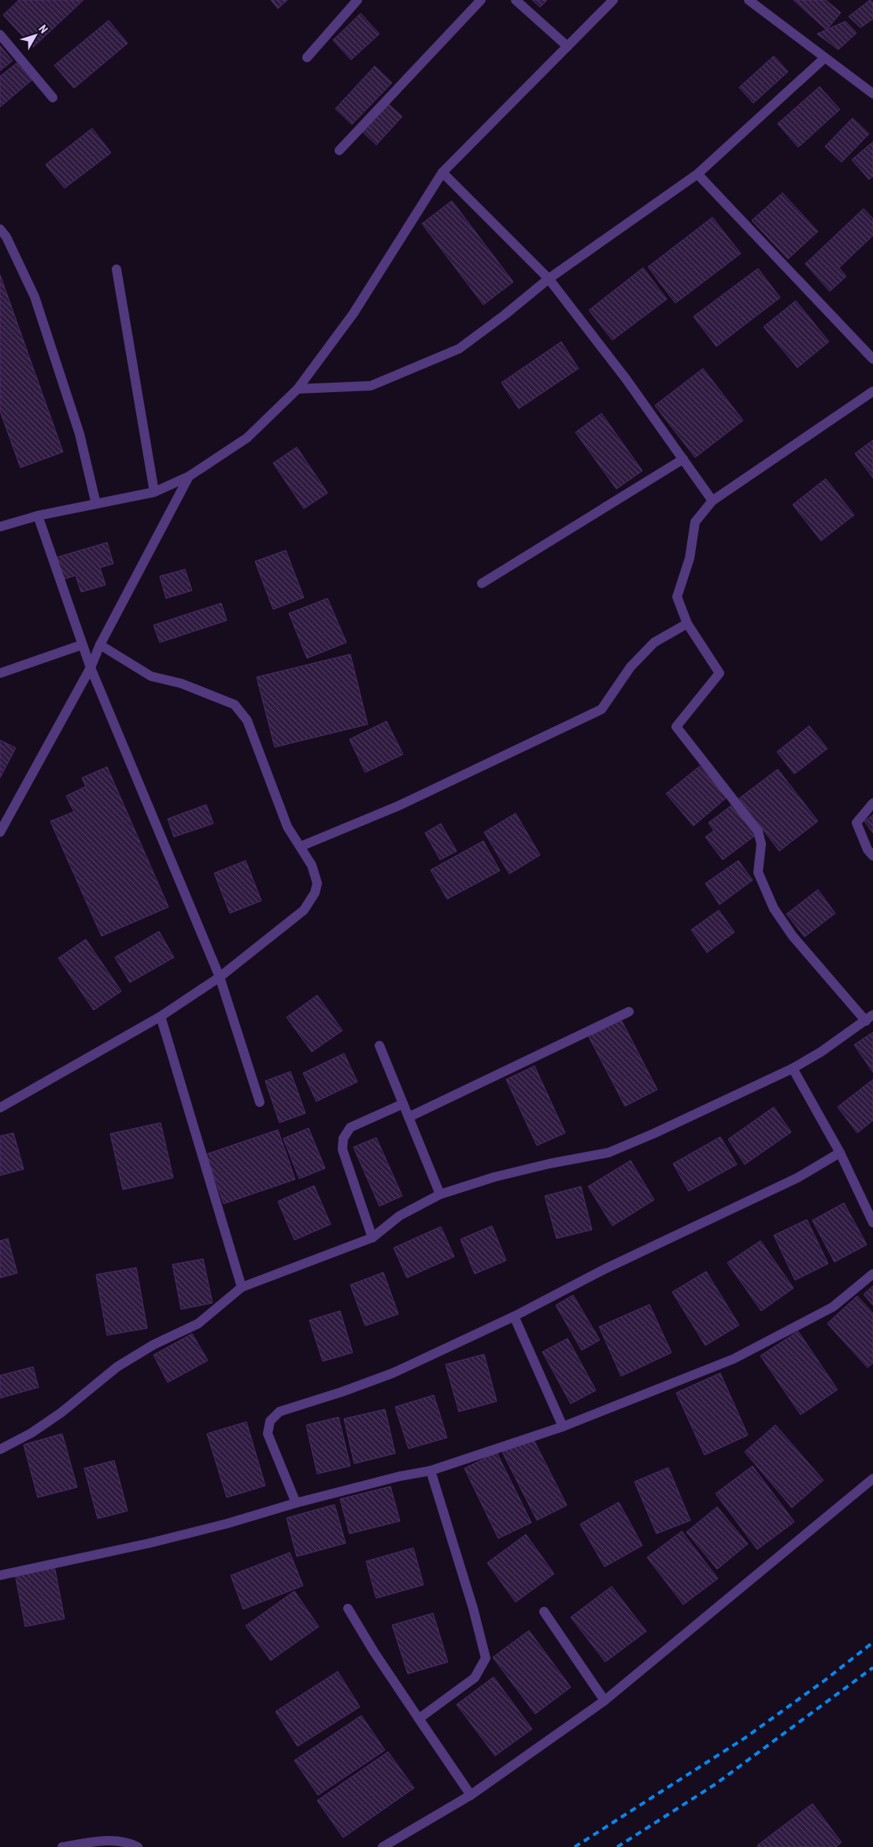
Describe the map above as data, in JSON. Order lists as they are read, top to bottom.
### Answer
{
  "north": "top right"
}
